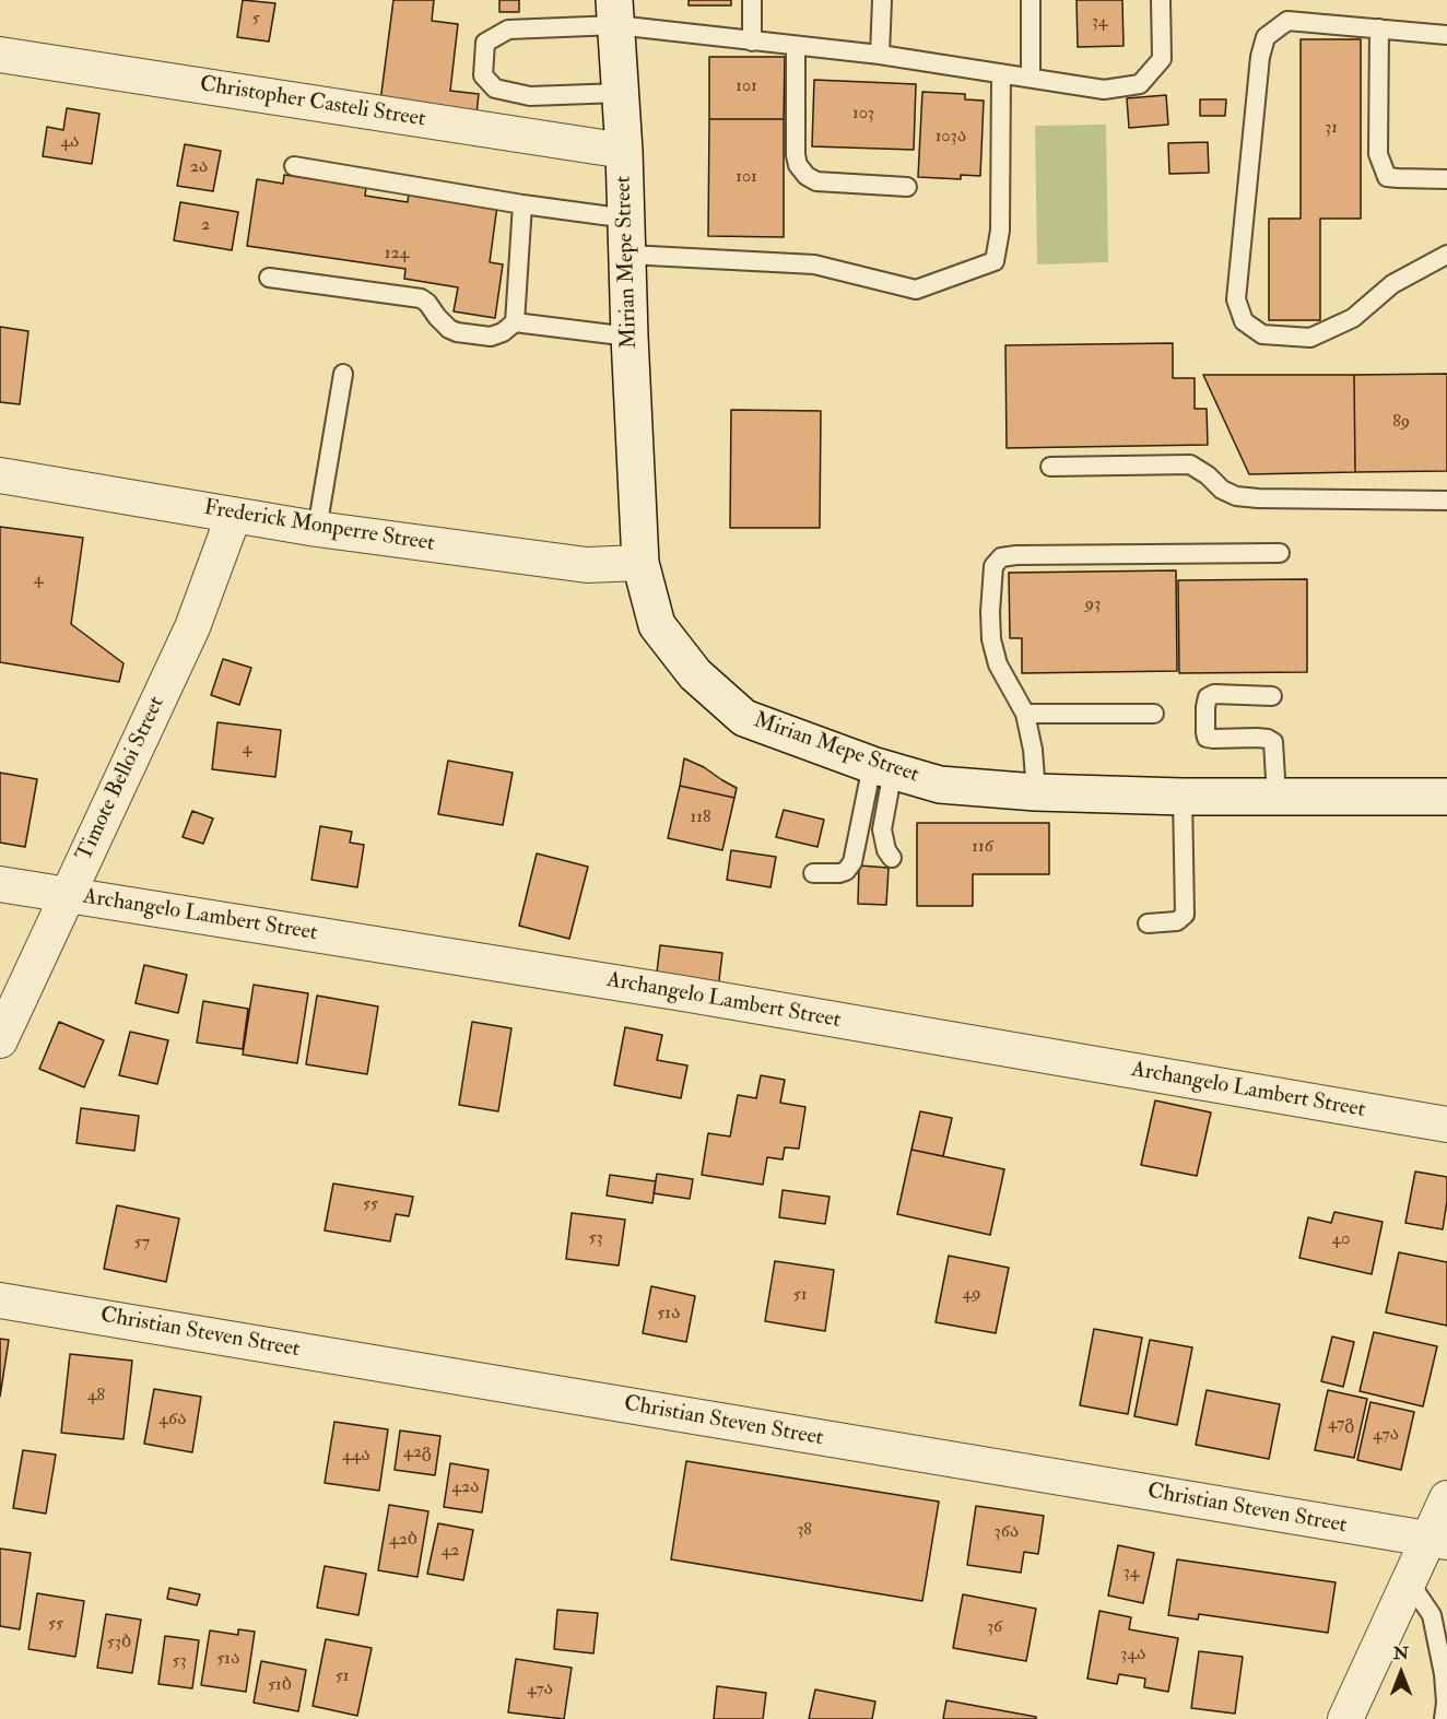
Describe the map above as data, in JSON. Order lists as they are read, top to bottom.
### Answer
{
  "streets": {
    "street": [
      "Christopher Casteli Street",
      "Mirian Mepe Street",
      "Frederick Monperre Street",
      "Timote Belloi Street",
      "Archangelo Lambert Street",
      "Christian Steven Street"
    ]
  },
  "crossings": [
    ["Christopher Casteli Street", "Mirian Mepe Street"],
    ["Mirian Mepe Street", "Frederick Monperre Street"],
    ["Frederick Monperre Street", "Timote Belloi Street"],
    ["Timote Belloi Street", "Archangelo Lambert Street"]
  ],
  "house_numbers": [
    "5",
    "34",
    "101",
    "103",
    "31",
    "103ა",
    "4ა",
    "2ა",
    "101",
    "2",
    "124",
    "89",
    "4",
    "93",
    "4",
    "118",
    "116",
    "55",
    "53",
    "40",
    "57",
    "49",
    "51",
    "51ა",
    "48",
    "46ა",
    "47გ",
    "47ა",
    "42გ",
    "44ა",
    "42ა",
    "38",
    "36ა",
    "42ბ",
    "42",
    "34",
    "55",
    "36",
    "53ბ",
    "34ა",
    "51ა",
    "53",
    "51",
    "51ბ",
    "47ა"
  ],
  "north": "top"
}
